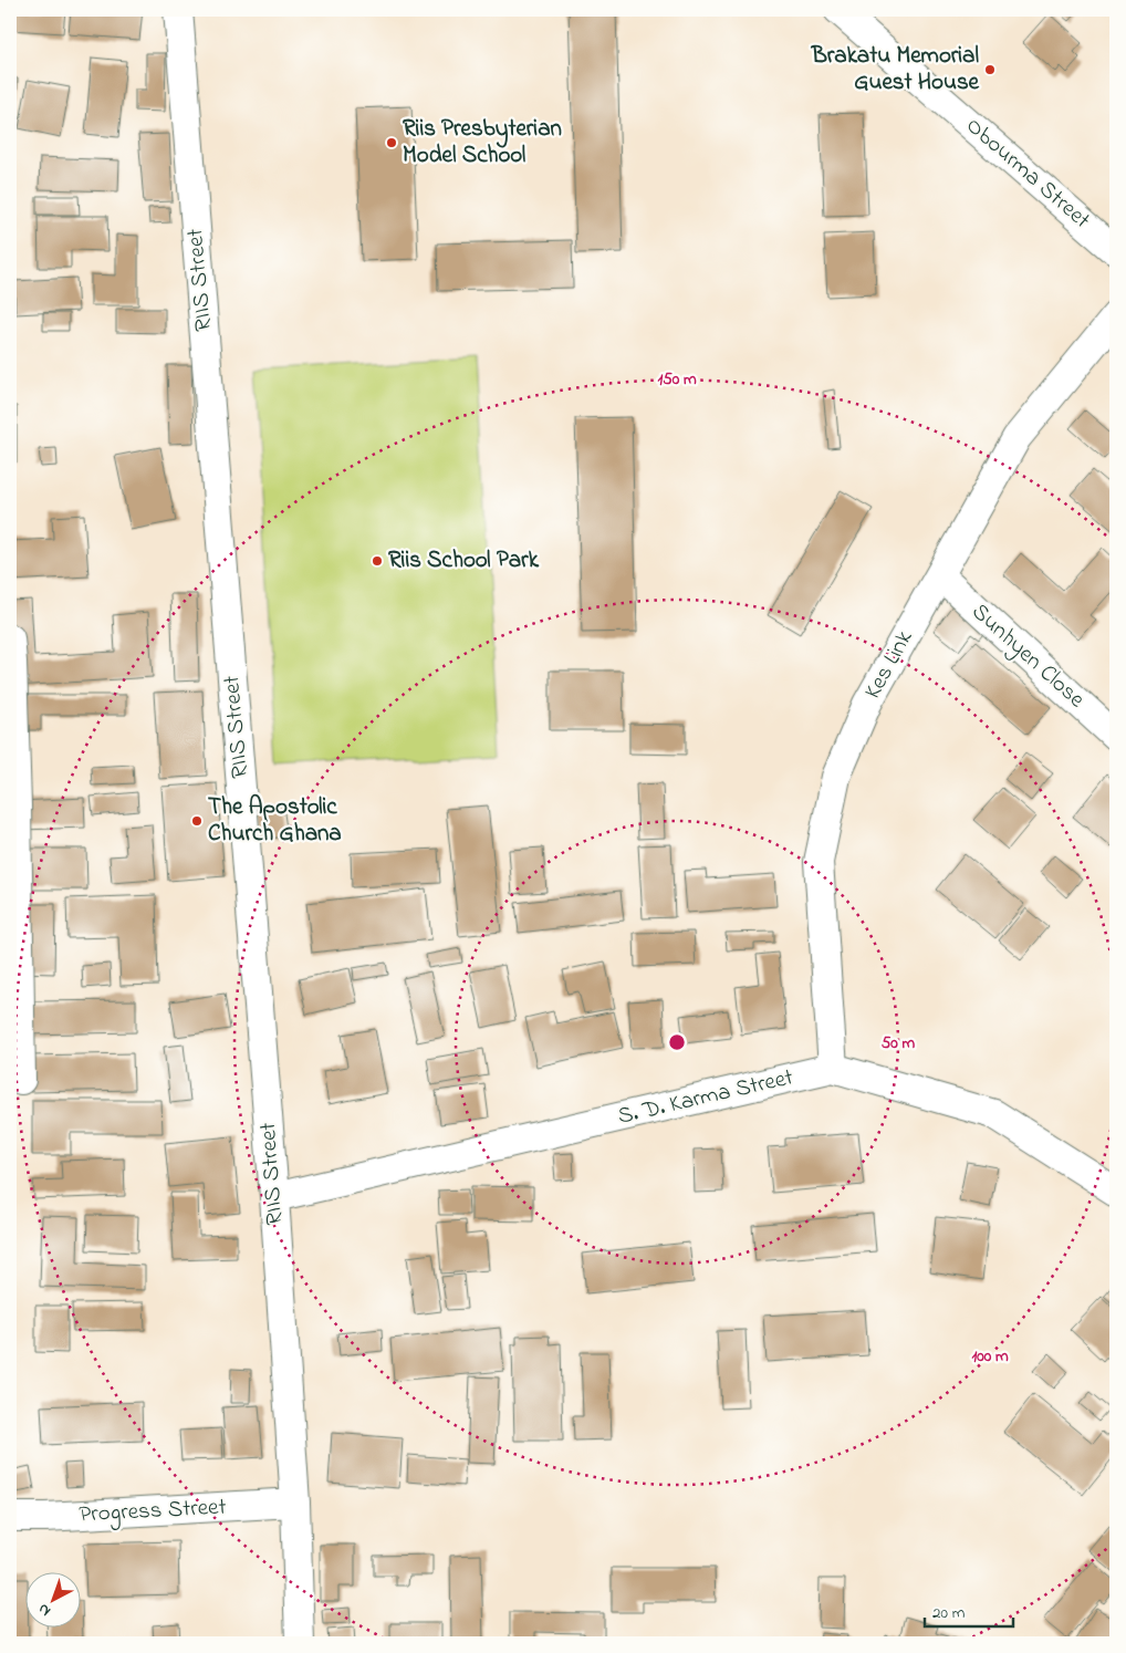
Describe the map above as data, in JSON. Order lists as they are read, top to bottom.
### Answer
{
  "streets": {
    "street": [
      "Obourma Street",
      "RIIS Street",
      "Sunhyen Close",
      "Kes Link",
      "S. D. Karma Street",
      "Progress Street"
    ]
  },
  "crossings": [
    ["RIIS Street", "S. D. Karma Street"],
    ["RIIS Street", "Progress Street"],
    ["Sunhyen Close", "Kes Link"],
    ["Kes Link", "S. D. Karma Street"]
  ],
  "places": [
    "Brakatu Memorial Guest House",
    "Riis Presbyterian Model School",
    "Riis School Park",
    "The Apostolic Church Ghana"
  ],
  "scale_bar": "20 m",
  "north": "bottom left",
  "rings": ["150 m", "50 m", "100 m"]
}
